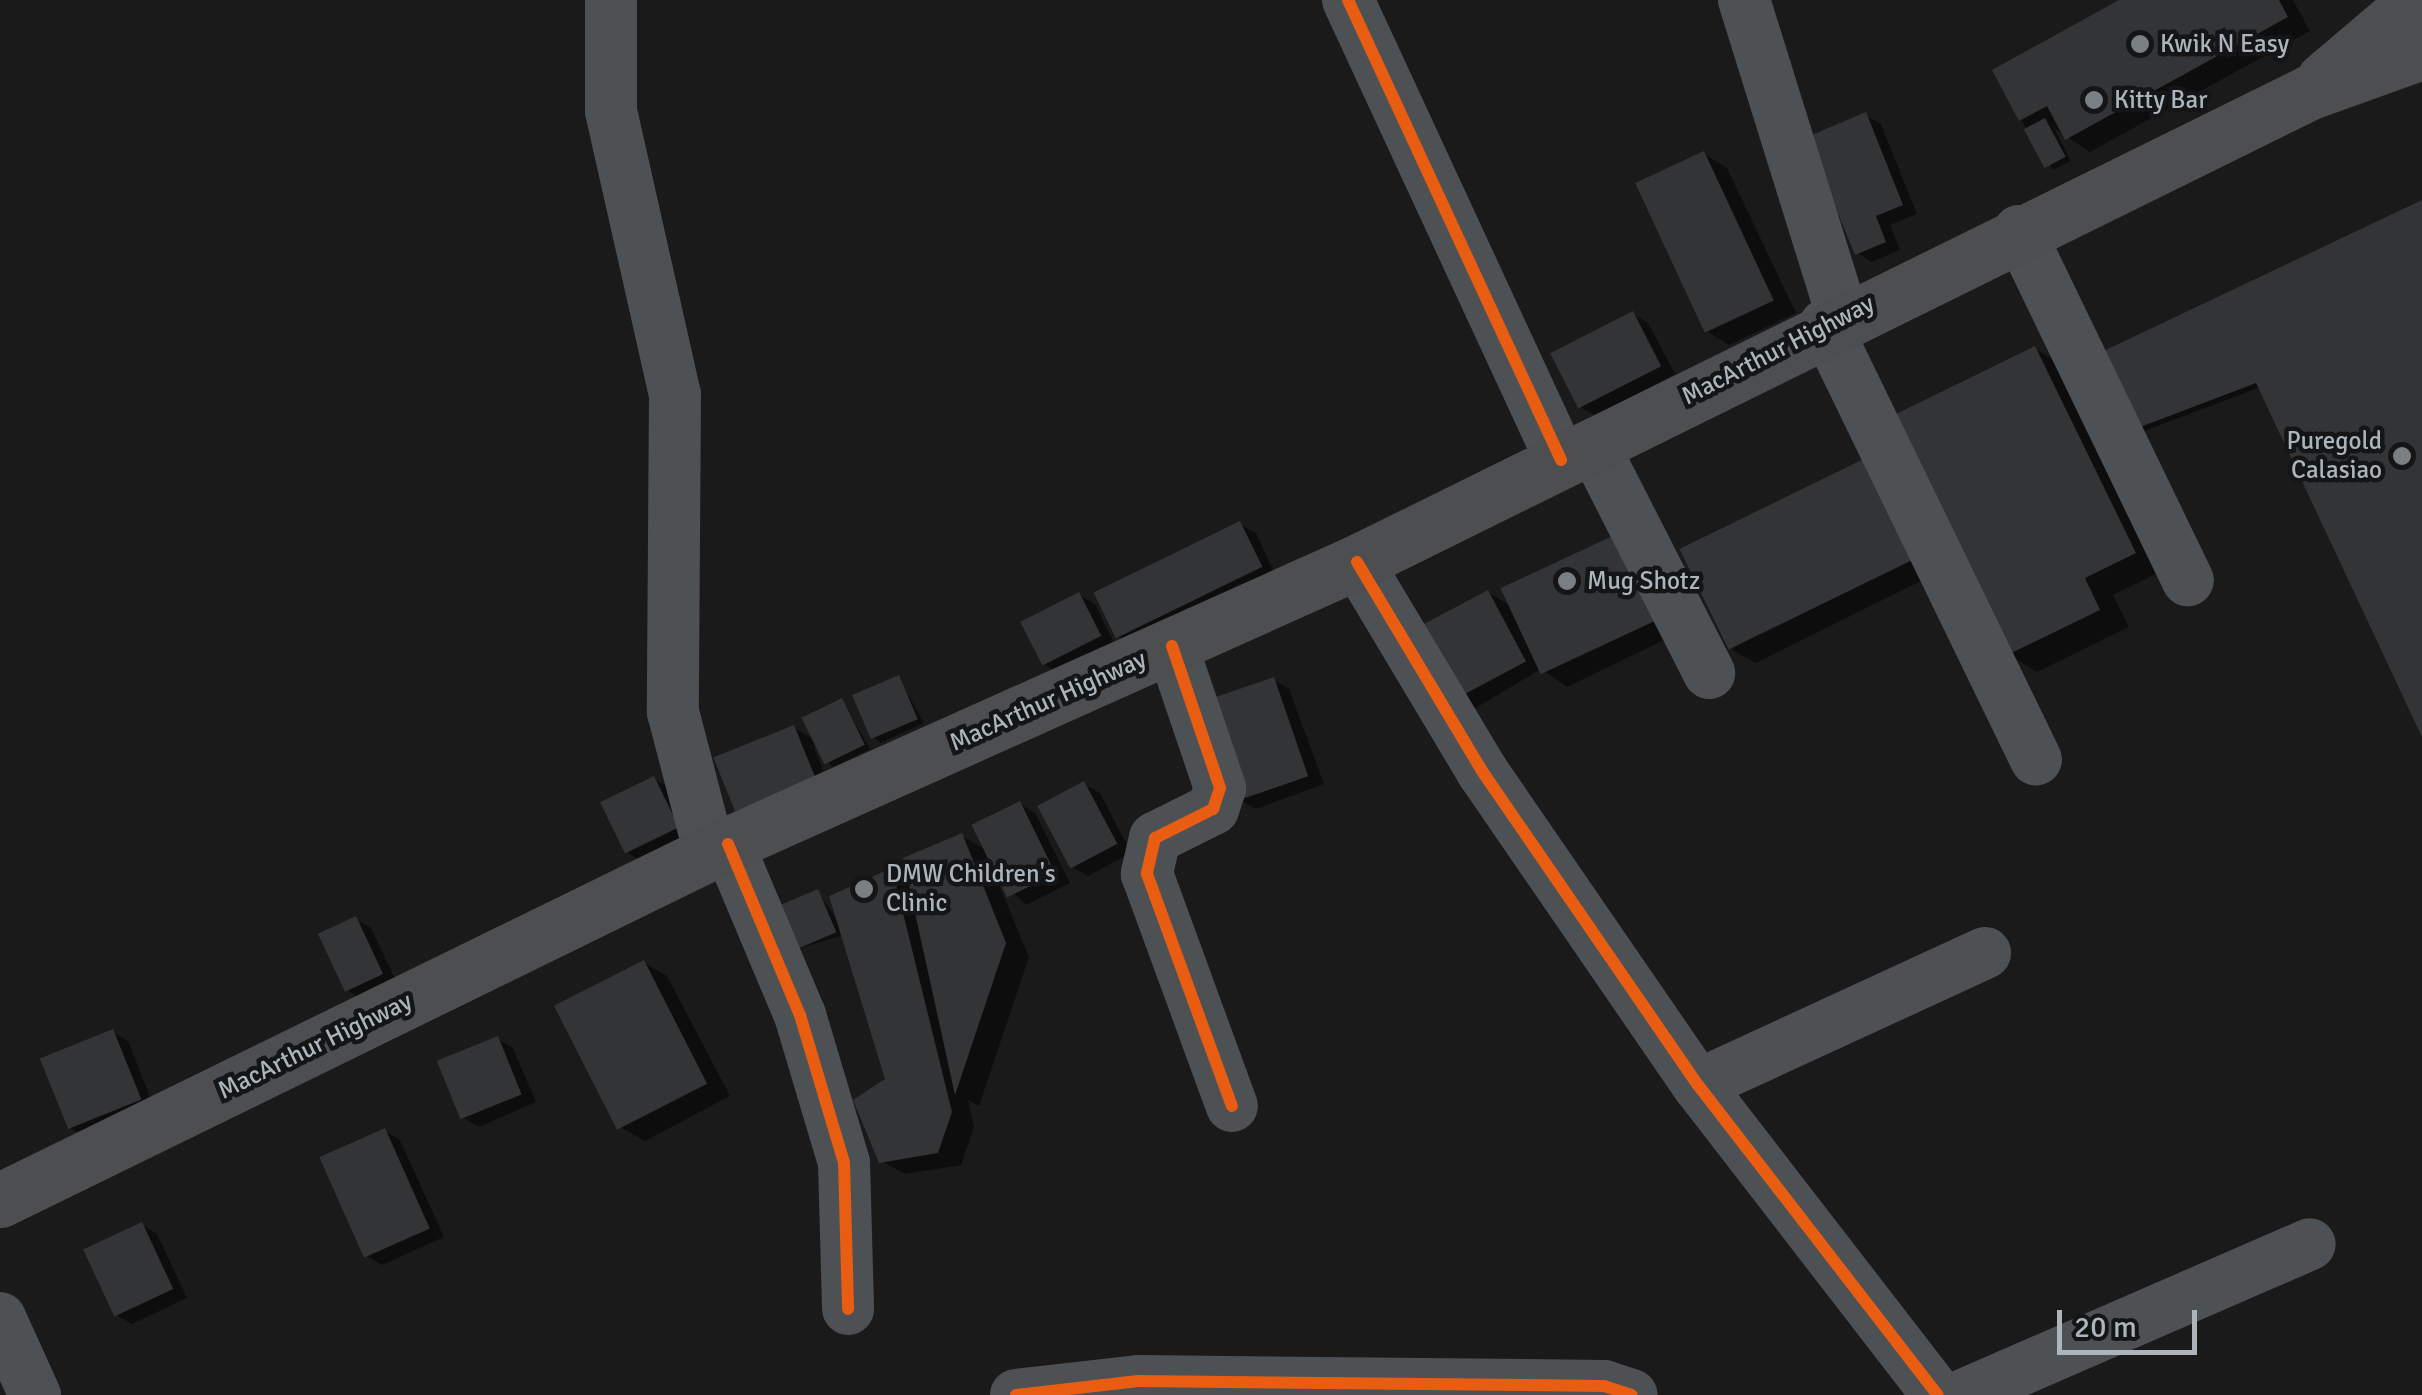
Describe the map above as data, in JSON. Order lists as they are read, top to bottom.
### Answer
{
  "streets": {
    "main road": ["MacArthur Highway"]
  },
  "places": [
    "Kwik N Easy",
    "Kitty Bar",
    "Puregold Calasiao",
    "Mug Shotz",
    "DMW Children's Clinic"
  ],
  "scale_bar": "20 m"
}
